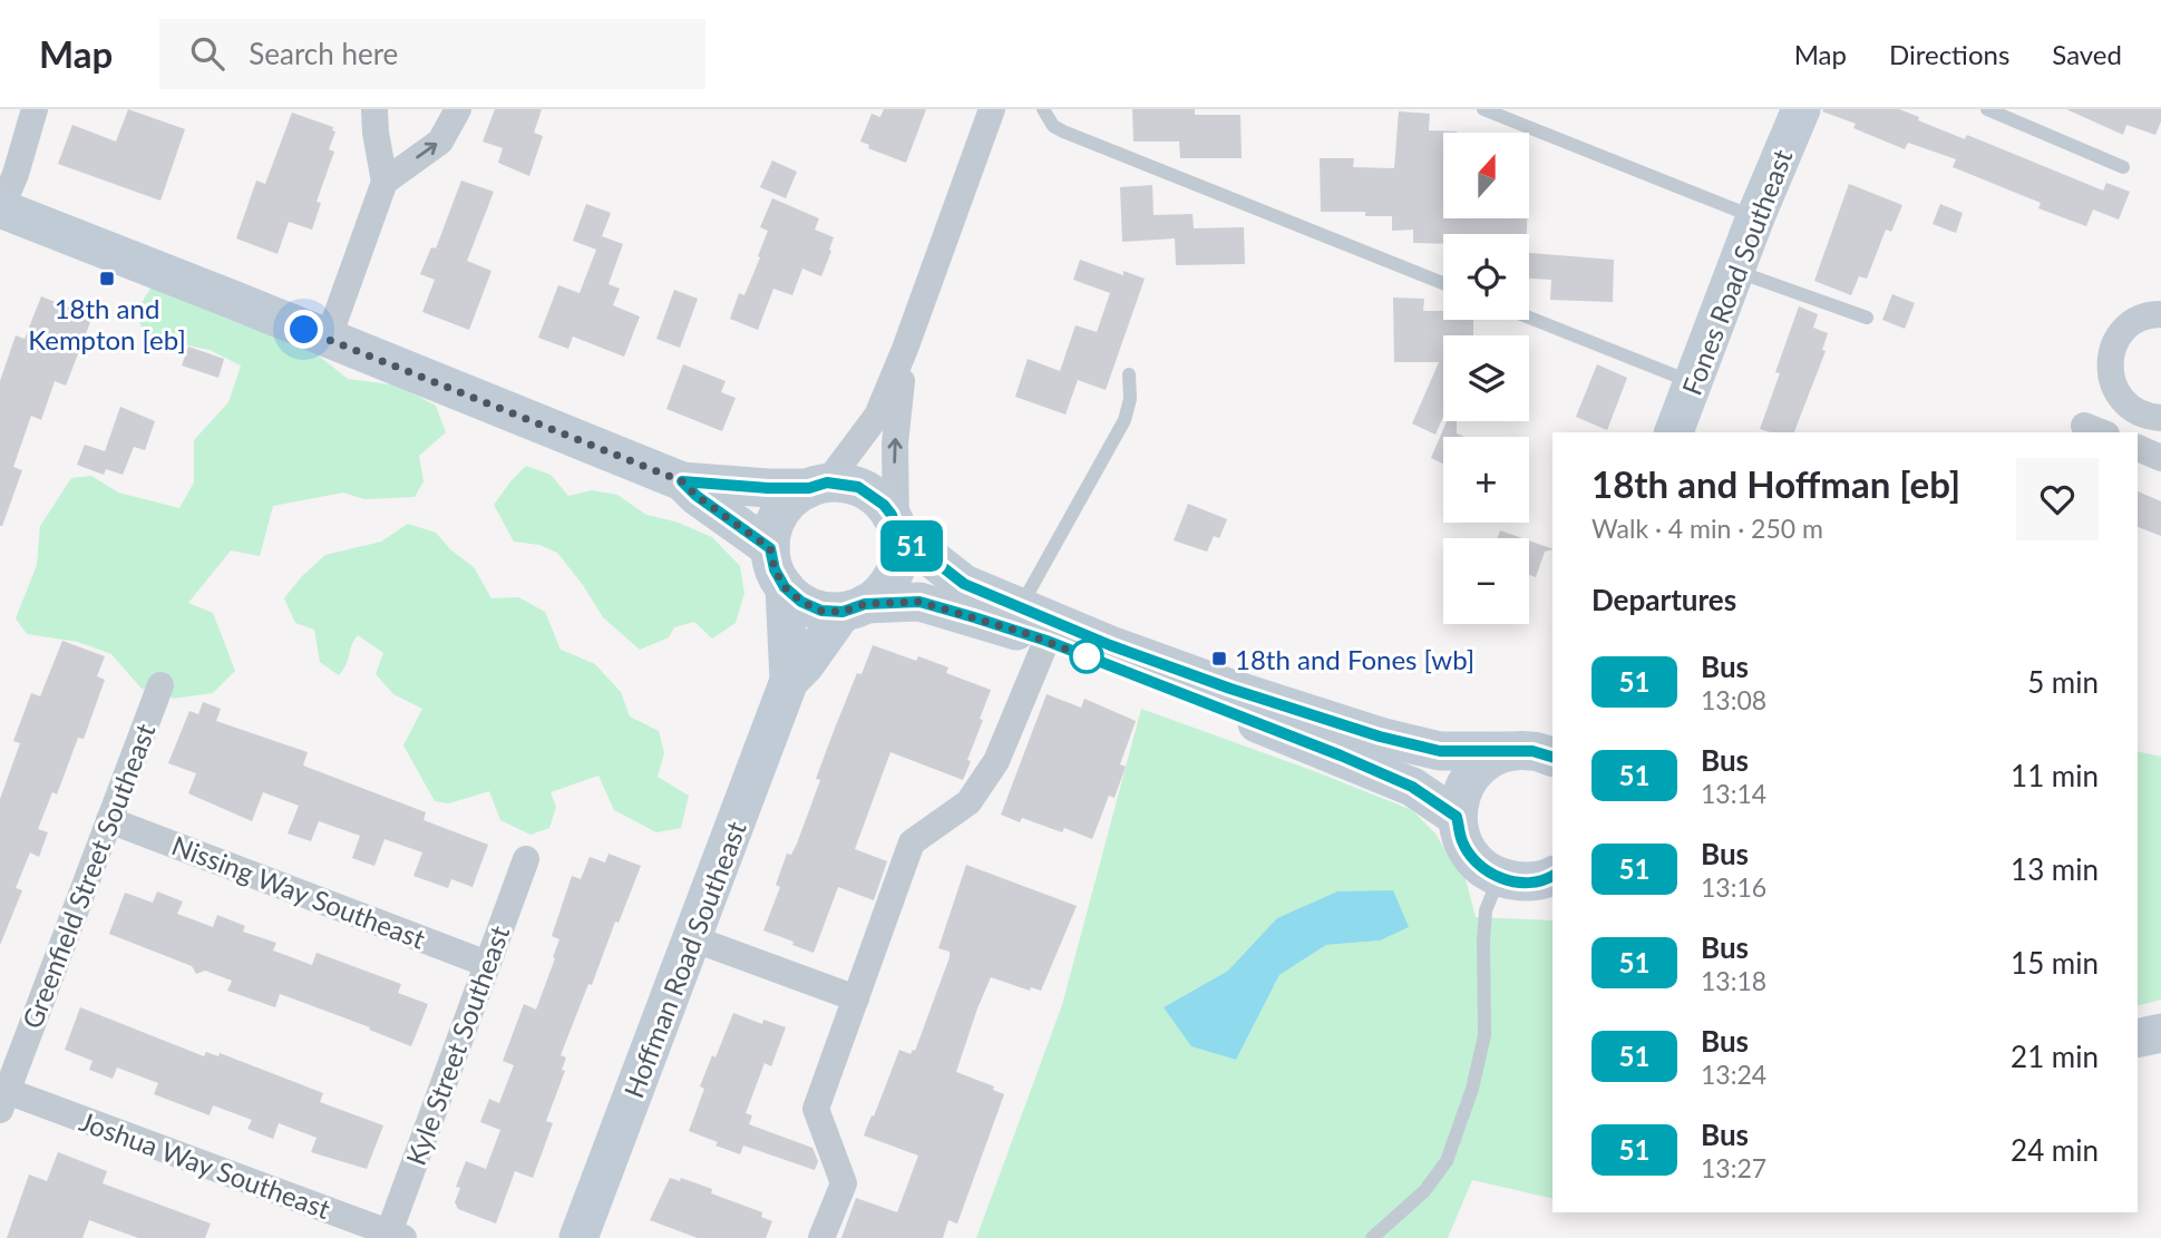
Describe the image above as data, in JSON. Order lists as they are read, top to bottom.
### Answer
{
  "streets": {
    "street": [
      "Fones Road Southeast",
      "Greenfield Street Southeast",
      "Nissing Way Southeast",
      "Hoffman Road Southeast",
      "Kyle Street Southeast",
      "Joshua Way Southeast"
    ]
  },
  "crossings": [
    ["Greenfield Street Southeast", "Nissing Way Southeast"],
    ["Greenfield Street Southeast", "Joshua Way Southeast"],
    ["Nissing Way Southeast", "Kyle Street Southeast"],
    ["Kyle Street Southeast", "Joshua Way Southeast"]
  ],
  "places": {
    "transit": ["18th and Kempton [eb]", "18th and Fones [wb]"]
  },
  "lines": ["bus line 51"],
  "north": "top",
  "page": {
    "header": "Map",
    "search": "Search here",
    "nav": ["Map", "Directions", "Saved"],
    "on_map": "51",
    "map_buttons": ["+", "−"],
    "heading": [
      ["18th and Hoffman [eb]", "Walk · 4 min · 250 m"],
      "Departures"
    ],
    "list": [
      {
        "mark": "51",
        "name": "Bus",
        "note": "13:08",
        "value": "5 min"
      },
      {
        "mark": "51",
        "name": "Bus",
        "note": "13:14",
        "value": "11 min"
      },
      {
        "mark": "51",
        "name": "Bus",
        "note": "13:16",
        "value": "13 min"
      },
      {
        "mark": "51",
        "name": "Bus",
        "note": "13:18",
        "value": "15 min"
      },
      {
        "mark": "51",
        "name": "Bus",
        "note": "13:24",
        "value": "21 min"
      },
      {
        "mark": "51",
        "name": "Bus",
        "note": "13:27",
        "value": "24 min"
      }
    ]
  }
}
